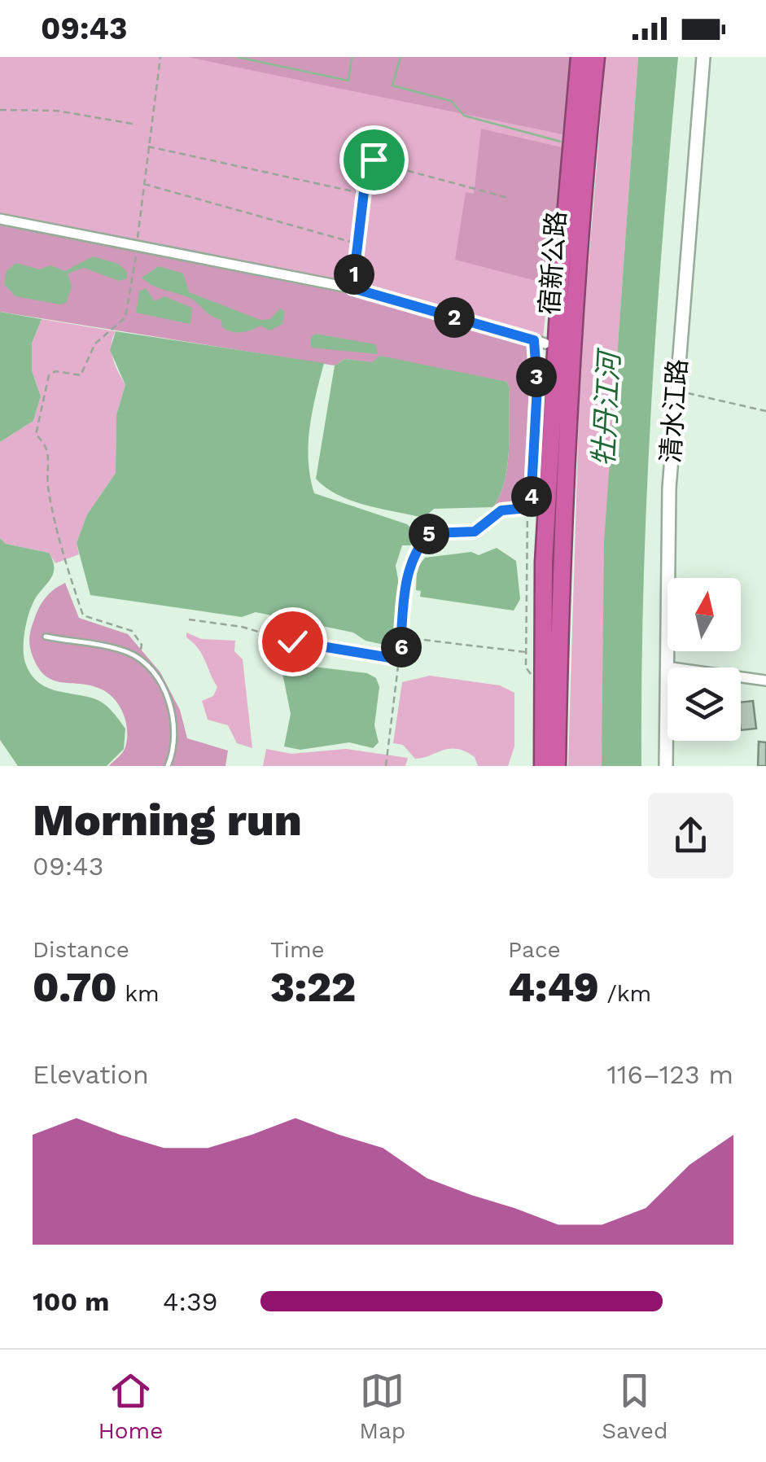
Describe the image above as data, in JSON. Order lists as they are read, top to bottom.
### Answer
{
  "streets": {
    "highway": ["宿新公路"],
    "street": ["清水江路"]
  },
  "water": ["牡丹江河"],
  "north": "top",
  "page": {
    "status": "09:43",
    "pins": [
      "1",
      "2",
      "3",
      "4",
      "5",
      "6"
    ],
    "heading": ["Morning run", "09:43"],
    "stats": [
      ["Distance", "0.70 km"],
      ["Time", "3:22"],
      ["Pace", "4:49 /km"]
    ],
    "chart": ["Elevation", "116–123 m"],
    "list": [
      {
        "name": "100 m",
        "note": "4:39"
      }
    ],
    "tabs": ["Home", "Map", "Saved"]
  }
}
